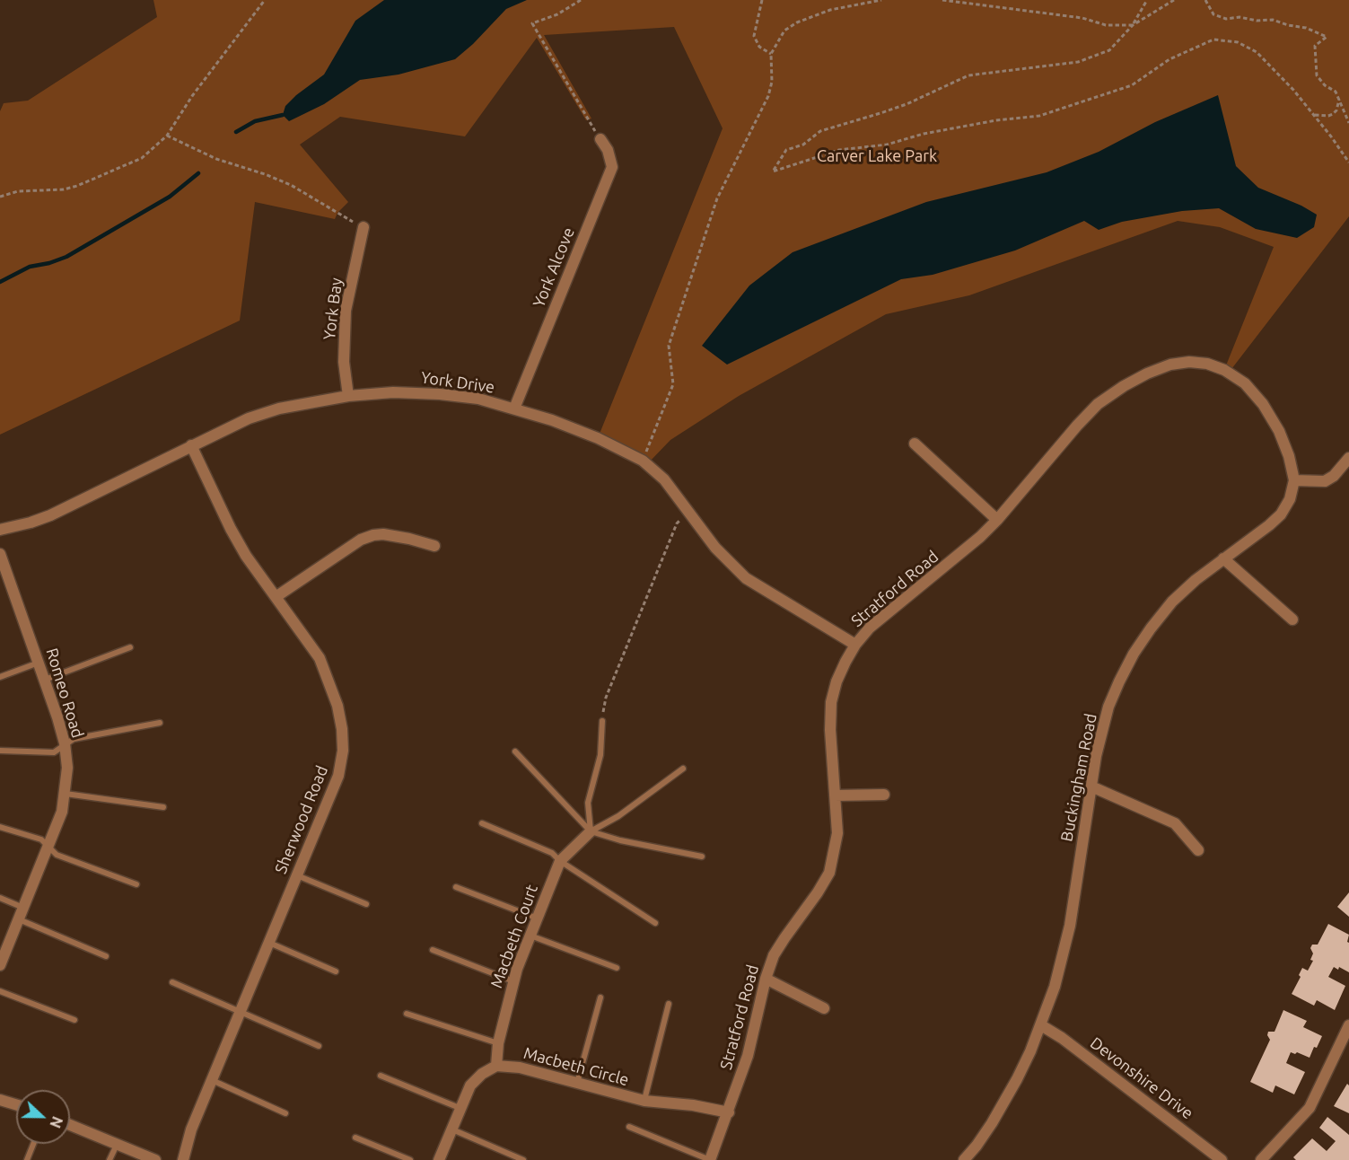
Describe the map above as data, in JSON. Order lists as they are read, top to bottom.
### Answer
{
  "streets": {
    "street": [
      "York Alcove",
      "York Bay",
      "York Drive",
      "Stratford Road",
      "Romeo Road",
      "Buckingham Road",
      "Sherwood Road",
      "Macbeth Court",
      "Macbeth Circle",
      "Devonshire Drive"
    ]
  },
  "crossings": [
    ["York Alcove", "York Drive"],
    ["York Bay", "York Drive"],
    ["York Drive", "Stratford Road"],
    ["York Drive", "Sherwood Road"],
    ["Stratford Road", "Buckingham Road"],
    ["Stratford Road", "Macbeth Circle"],
    ["Buckingham Road", "Devonshire Drive"],
    ["Macbeth Court", "Macbeth Circle"]
  ],
  "parks": ["Carver Lake Park"],
  "north": "right"
}
